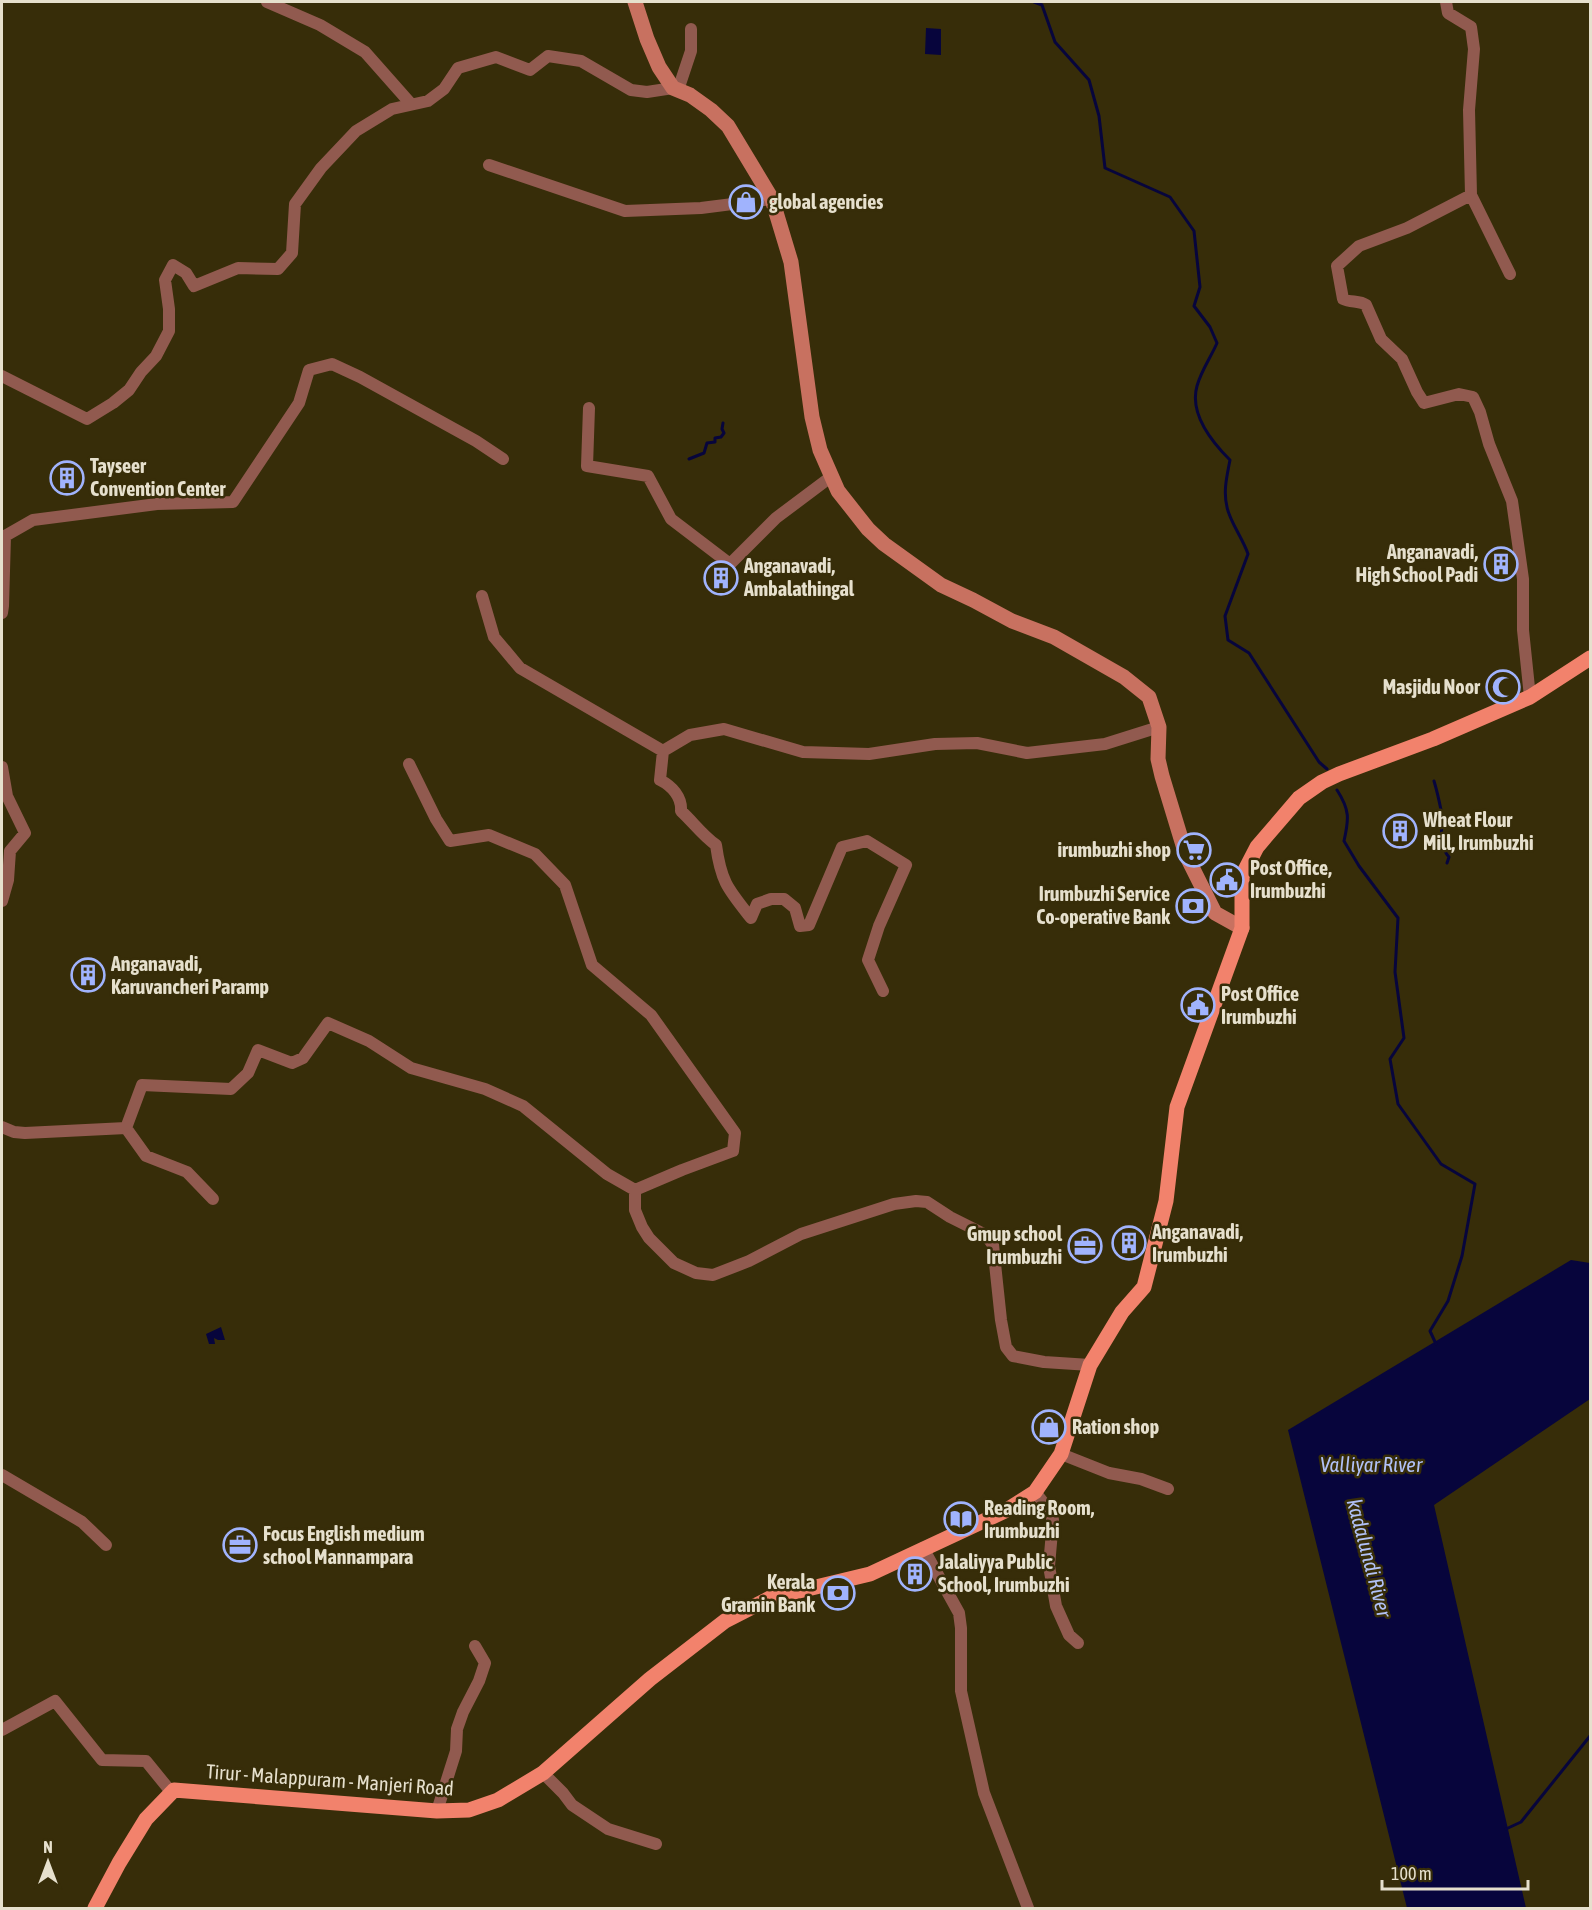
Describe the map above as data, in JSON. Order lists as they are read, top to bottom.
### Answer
{
  "streets": {
    "main road": ["Tirur - Malappuram - Manjeri Road"]
  },
  "water": ["Valliyar River", "kadalundi River"],
  "places": {
    "shop": ["global agencies", "Ration shop"],
    "building": [
      "Tayseer Convention Center",
      "Anganavadi, High School Padi",
      "Anganavadi, Ambalathingal",
      "Wheat Flour Mill, Irumbuzhi",
      "Anganavadi, Karuvancheri Paramp",
      "Anganavadi, Irumbuzhi",
      "Jalaliyya Public School, Irumbuzhi"
    ],
    "mosque": ["Masjidu Noor"],
    "supermarket": ["irumbuzhi shop"],
    "public building": ["Post Office, Irumbuzhi", "Post Office Irumbuzhi"],
    "bank": ["Irumbuzhi Service Co-operative Bank", "Kerala Gramin Bank"],
    "office": ["Gmup school Irumbuzhi", "Focus English medium school Mannampara"],
    "library": ["Reading Room, Irumbuzhi"]
  },
  "scale_bar": "100 m",
  "north": "top"
}
